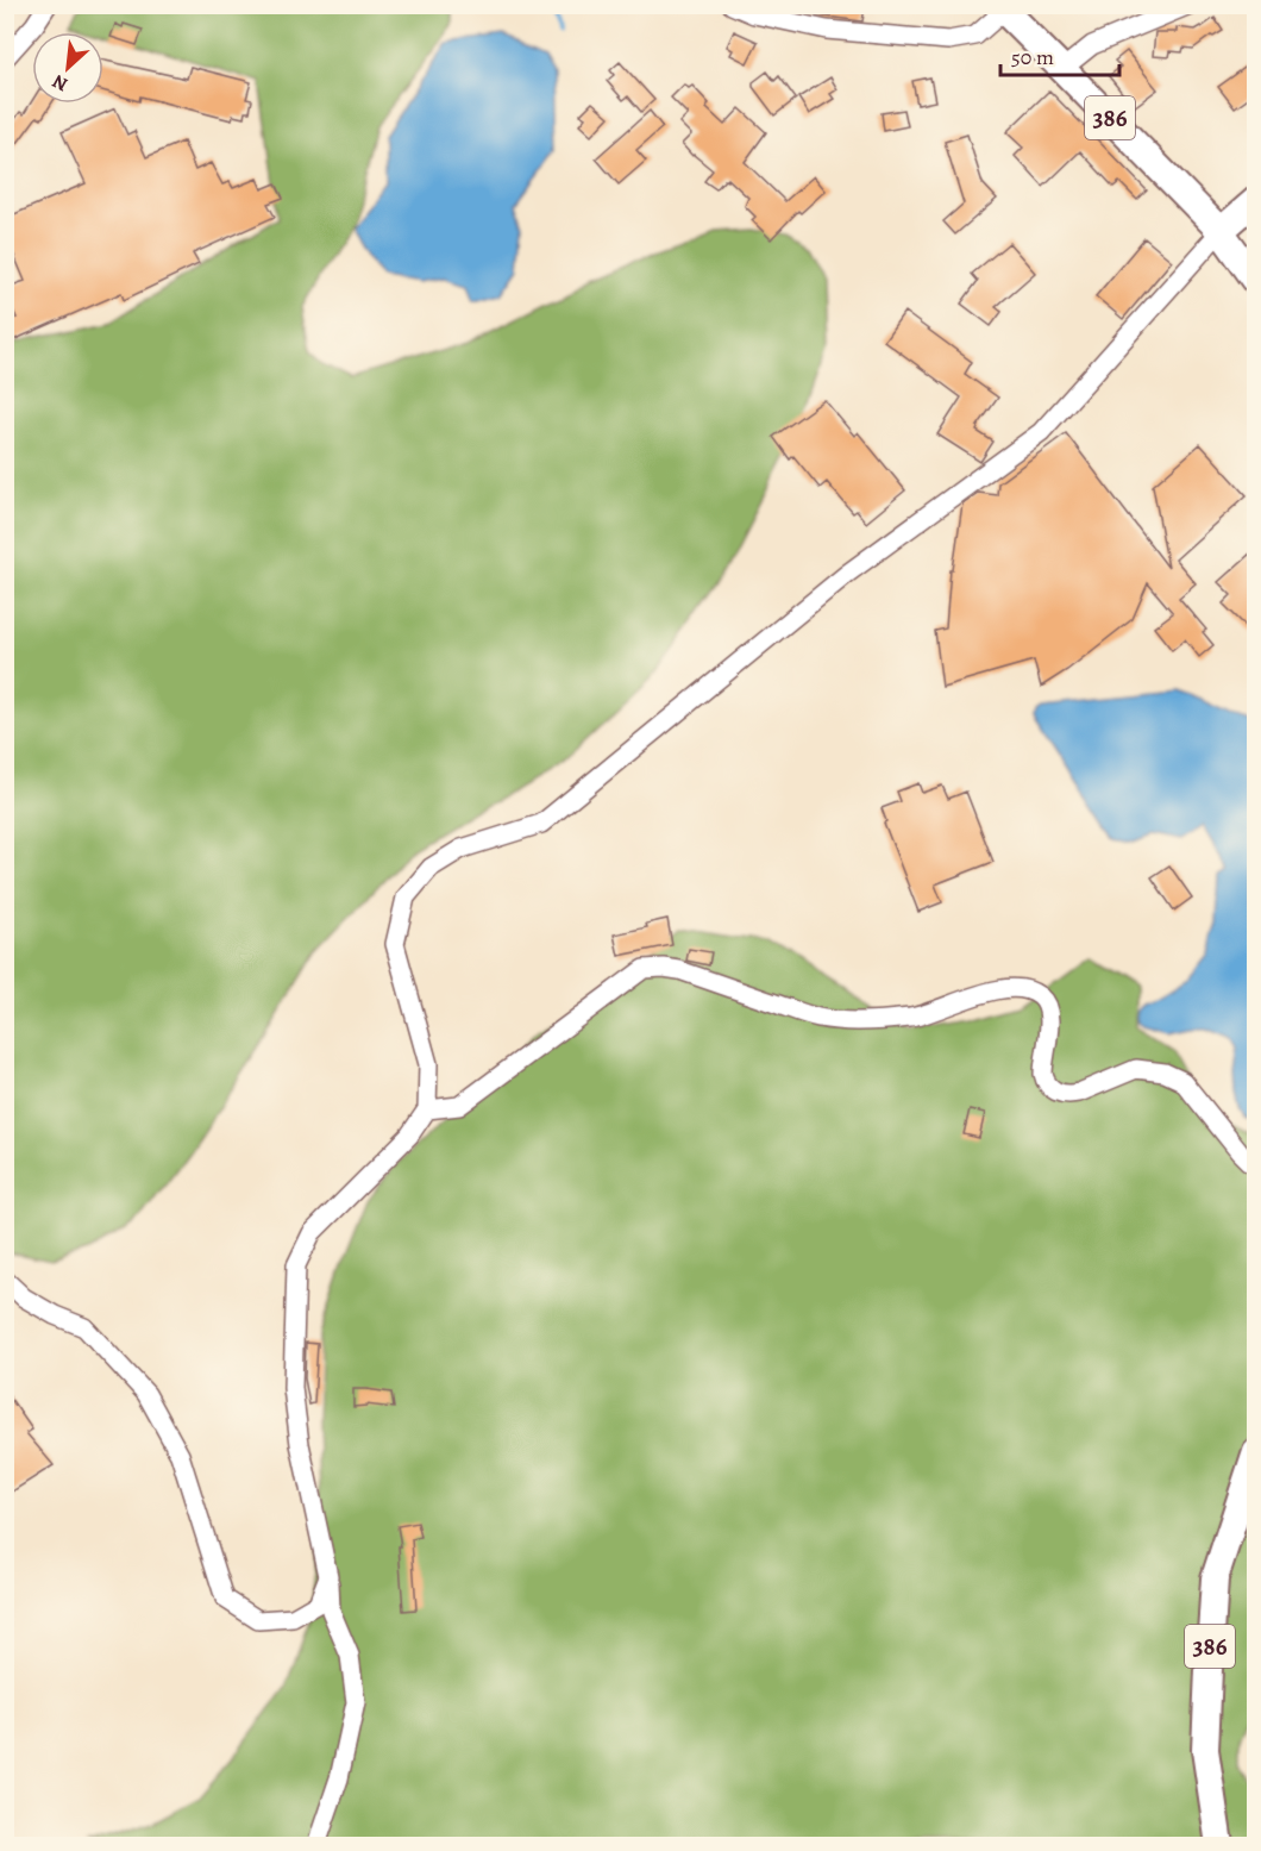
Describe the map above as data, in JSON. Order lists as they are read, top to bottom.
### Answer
{
  "streets": {
    "highway": ["386"]
  },
  "scale_bar": "50 m",
  "north": "bottom left"
}
